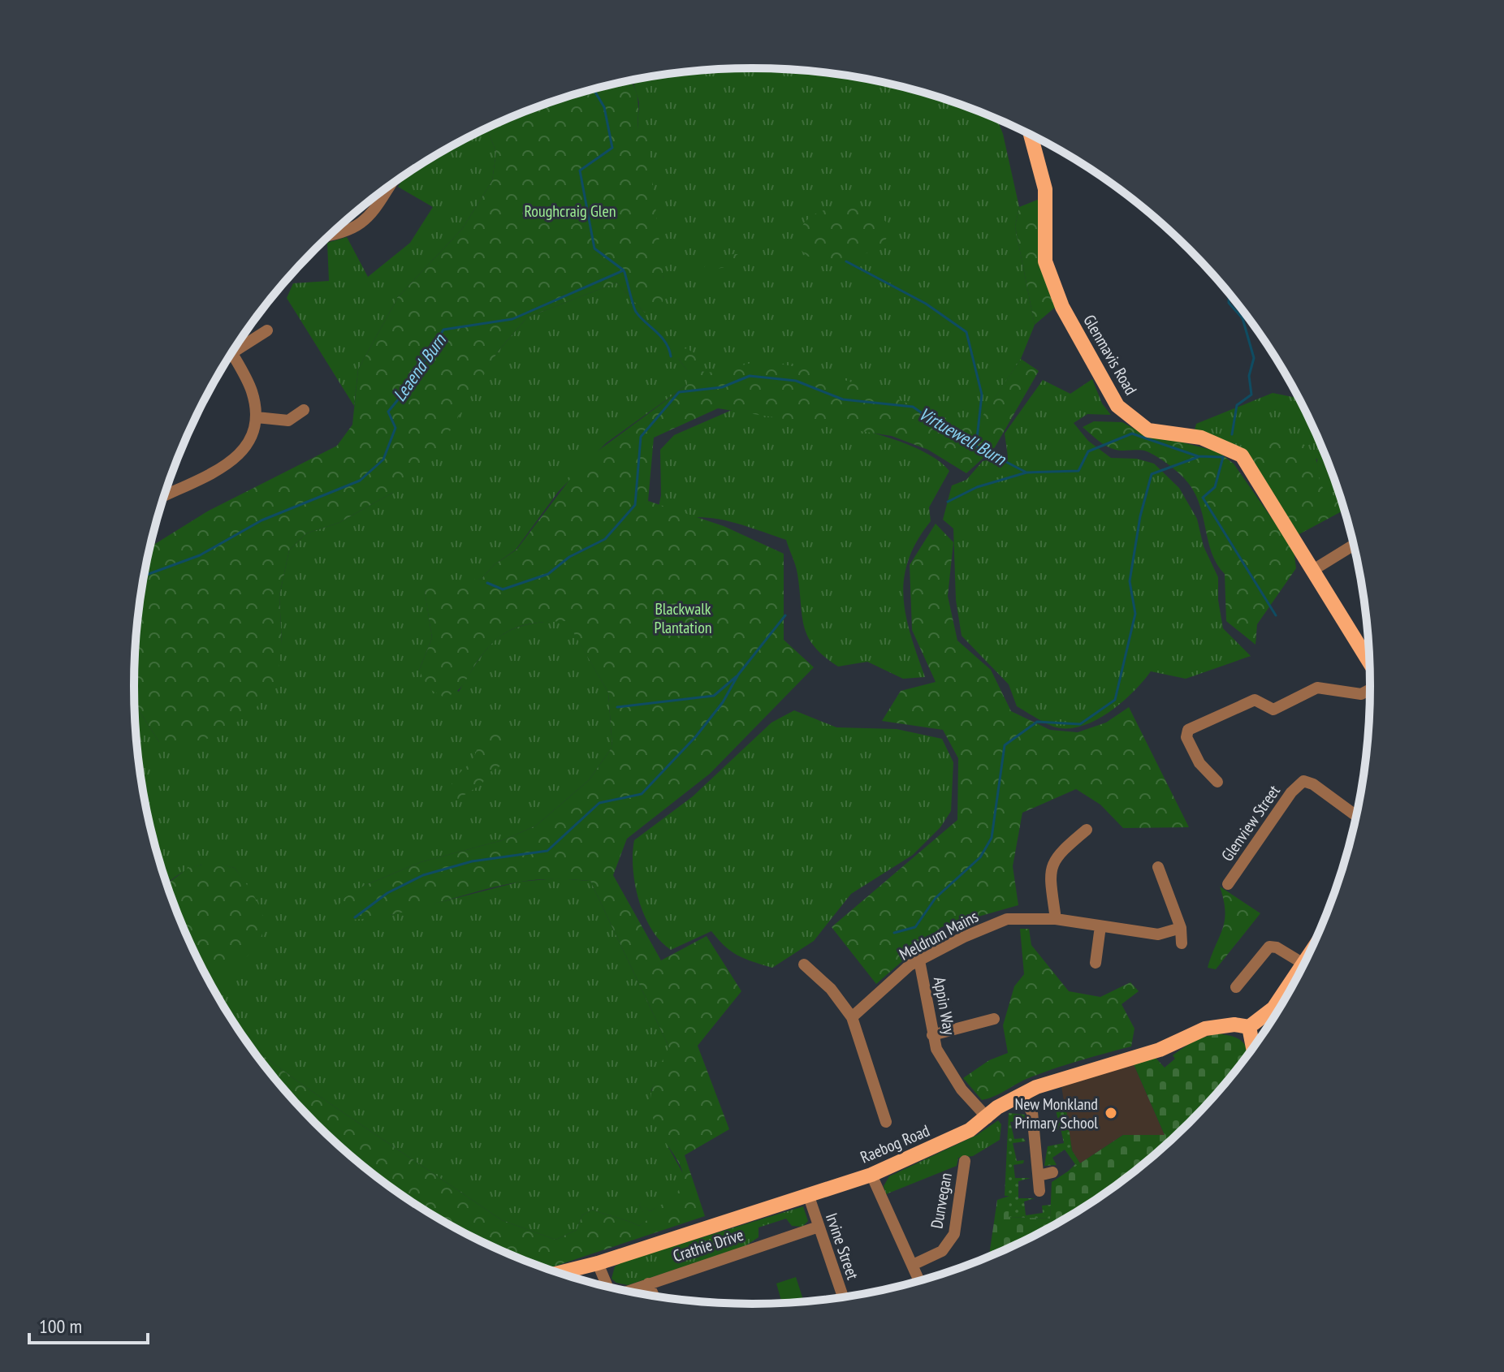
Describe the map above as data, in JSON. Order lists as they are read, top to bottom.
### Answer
{
  "streets": {
    "main road": ["Glenmavis Road", "Raebog Road"],
    "street": [
      "Glenview Street",
      "Meldrum Mains",
      "Appin Way",
      "Dunvegan",
      "Crathie Drive",
      "Irvine Street"
    ]
  },
  "crossings": [
    ["Meldrum Mains", "Appin Way"],
    ["Appin Way", "Raebog Road"],
    ["Raebog Road", "Irvine Street"],
    ["Crathie Drive", "Irvine Street"]
  ],
  "water": ["Leaend Burn", "Virtuewell Burn"],
  "parks": ["Roughcraig Glen", "Blackwalk Plantation"],
  "places": ["New Monkland Primary School"],
  "scale_bar": "100 m"
}
